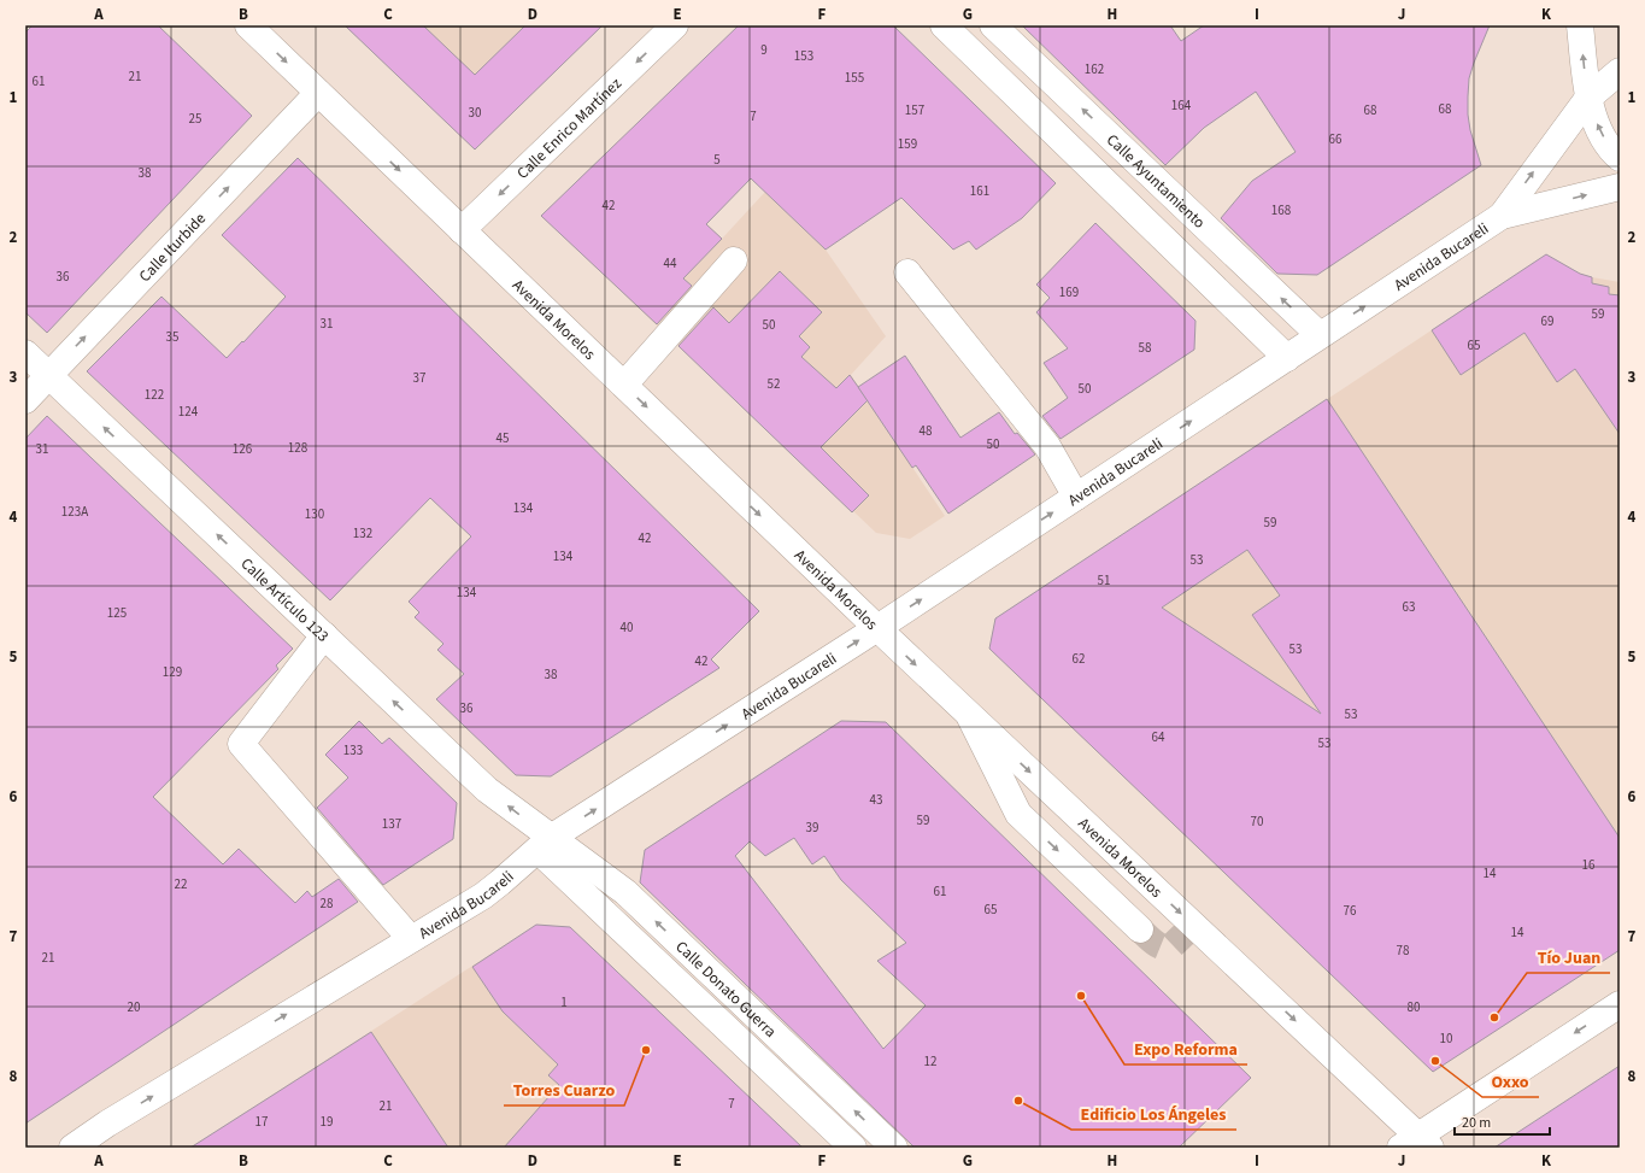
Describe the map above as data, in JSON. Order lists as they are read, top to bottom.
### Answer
{
  "streets": {
    "main road": [
      "Calle Enrico Martínez",
      "Calle Ayuntamiento",
      "Calle Iturbide",
      "Avenida Bucareli",
      "Avenida Morelos",
      "Calle Artículo 123",
      "Calle Donato Guerra"
    ]
  },
  "crossings": [
    ["Calle Enrico Martínez", "Avenida Morelos"],
    ["Calle Ayuntamiento", "Avenida Bucareli"],
    ["Calle Iturbide", "Avenida Morelos"],
    ["Calle Iturbide", "Calle Artículo 123"],
    ["Avenida Bucareli", "Avenida Morelos"],
    ["Avenida Bucareli", "Calle Artículo 123"],
    ["Avenida Bucareli", "Calle Donato Guerra"],
    ["Calle Artículo 123", "Calle Donato Guerra"]
  ],
  "one_way": [
    "Calle Iturbide",
    "Avenida Bucareli",
    "Avenida Morelos",
    "Calle Artículo 123"
  ],
  "places": [
    "Expo Reforma",
    "Tío Juan",
    "Torres Cuarzo",
    "Oxxo",
    "Edificio Los Ángeles"
  ],
  "house_numbers": [
    "9",
    "153",
    "162",
    "21",
    "155",
    "61",
    "164",
    "68",
    "157",
    "68",
    "30",
    "7",
    "25",
    "66",
    "159",
    "5",
    "38",
    "161",
    "42",
    "168",
    "44",
    "36",
    "169",
    "59",
    "69",
    "31",
    "50",
    "35",
    "65",
    "58",
    "37",
    "52",
    "50",
    "122",
    "124",
    "48",
    "45",
    "50",
    "128",
    "31",
    "126",
    "134",
    "123A",
    "130",
    "59",
    "132",
    "42",
    "134",
    "53",
    "51",
    "134",
    "63",
    "125",
    "40",
    "53",
    "62",
    "42",
    "129",
    "38",
    "36",
    "53",
    "64",
    "53",
    "133",
    "43",
    "59",
    "70",
    "137",
    "39",
    "16",
    "14",
    "22",
    "61",
    "28",
    "65",
    "76",
    "14",
    "78",
    "21",
    "1",
    "20",
    "80",
    "10",
    "12",
    "7",
    "21",
    "17",
    "19"
  ],
  "scale_bar": "20 m",
  "grid": {
    "columns": [
      "A",
      "B",
      "C",
      "D",
      "E",
      "F",
      "G",
      "H",
      "I",
      "J",
      "K"
    ],
    "rows": [
      "1",
      "2",
      "3",
      "4",
      "5",
      "6",
      "7",
      "8"
    ]
  }
}
